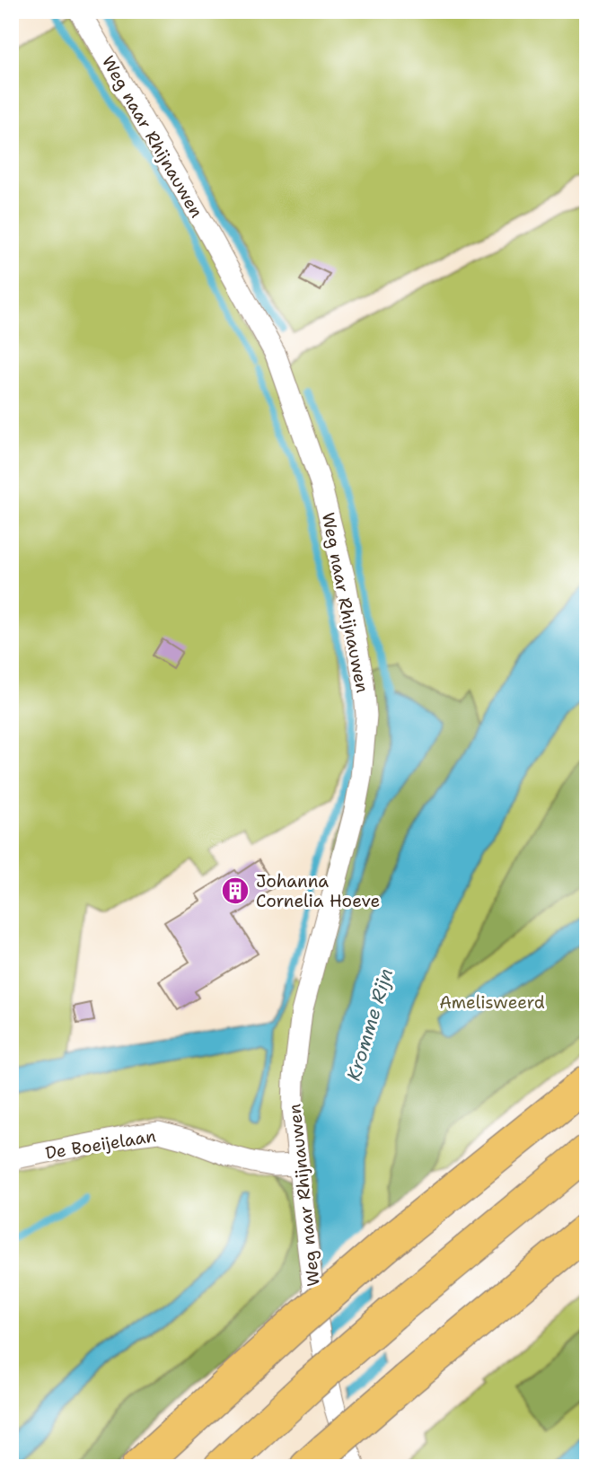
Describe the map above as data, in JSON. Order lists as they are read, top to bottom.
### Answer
{
  "streets": {
    "street": ["Weg naar Rhijnauwen", "De Boeijelaan"]
  },
  "crossings": [
    ["Weg naar Rhijnauwen", "De Boeijelaan"]
  ],
  "water": ["Kromme Rijn"],
  "parks": ["Amelisweerd"],
  "places": {
    "building": ["Johanna Cornelia Hoeve"]
  }
}
